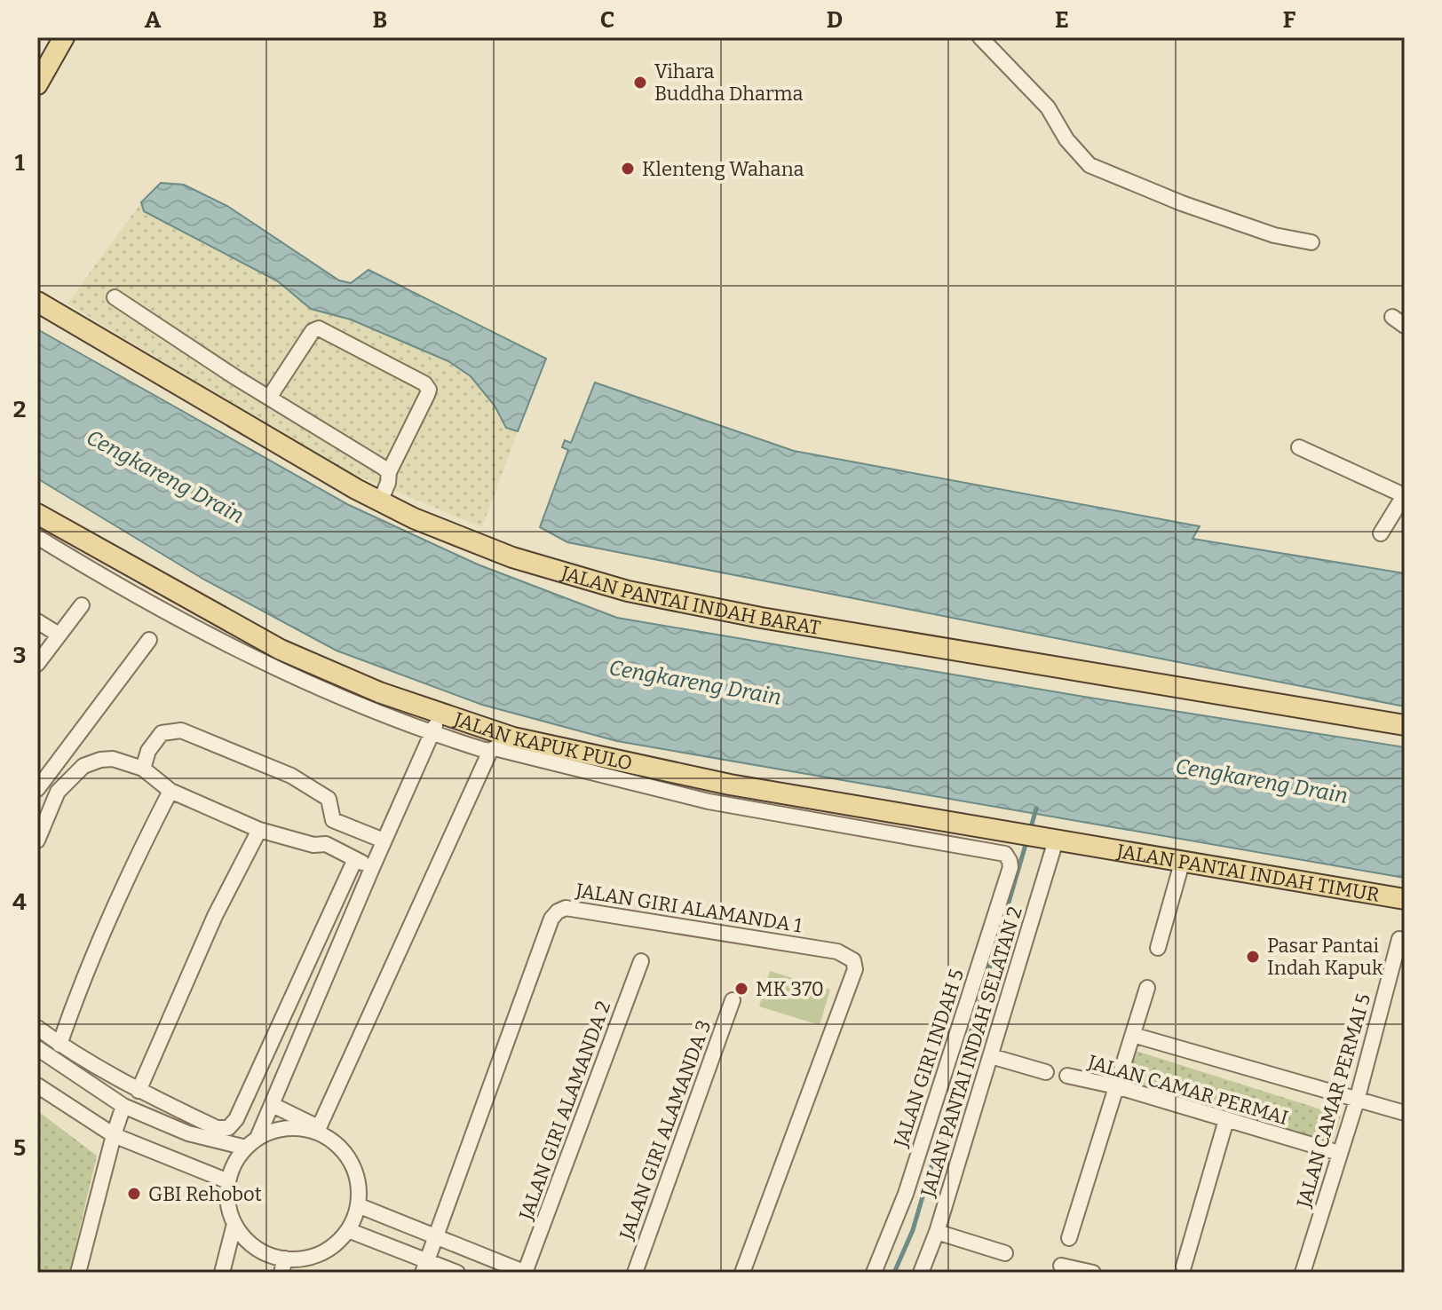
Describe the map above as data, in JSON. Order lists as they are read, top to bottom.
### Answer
{
  "streets": {
    "main road": ["JALAN PANTAI INDAH BARAT", "JALAN KAPUK PULO", "JALAN PANTAI INDAH TIMUR"],
    "street": [
      "JALAN GIRI ALAMANDA 1",
      "JALAN PANTAI INDAH SELATAN 2",
      "JALAN GIRI INDAH 5",
      "JALAN CAMAR PERMAI",
      "JALAN CAMAR PERMAI 5",
      "JALAN GIRI ALAMANDA 2",
      "JALAN GIRI ALAMANDA 3"
    ]
  },
  "crossings": [
    ["JALAN KAPUK PULO", "JALAN PANTAI INDAH TIMUR"],
    ["JALAN KAPUK PULO", "JALAN PANTAI INDAH SELATAN 2"],
    ["JALAN CAMAR PERMAI", "JALAN CAMAR PERMAI 5"]
  ],
  "water": ["Cengkareng Drain"],
  "places": [
    "Vihara Buddha Dharma",
    "Klenteng Wahana",
    "Pasar Pantai Indah Kapuk",
    "MK 370",
    "GBI Rehobot"
  ],
  "grid": {
    "columns": [
      "A",
      "B",
      "C",
      "D",
      "E",
      "F"
    ],
    "rows": [
      "1",
      "2",
      "3",
      "4",
      "5"
    ]
  }
}
